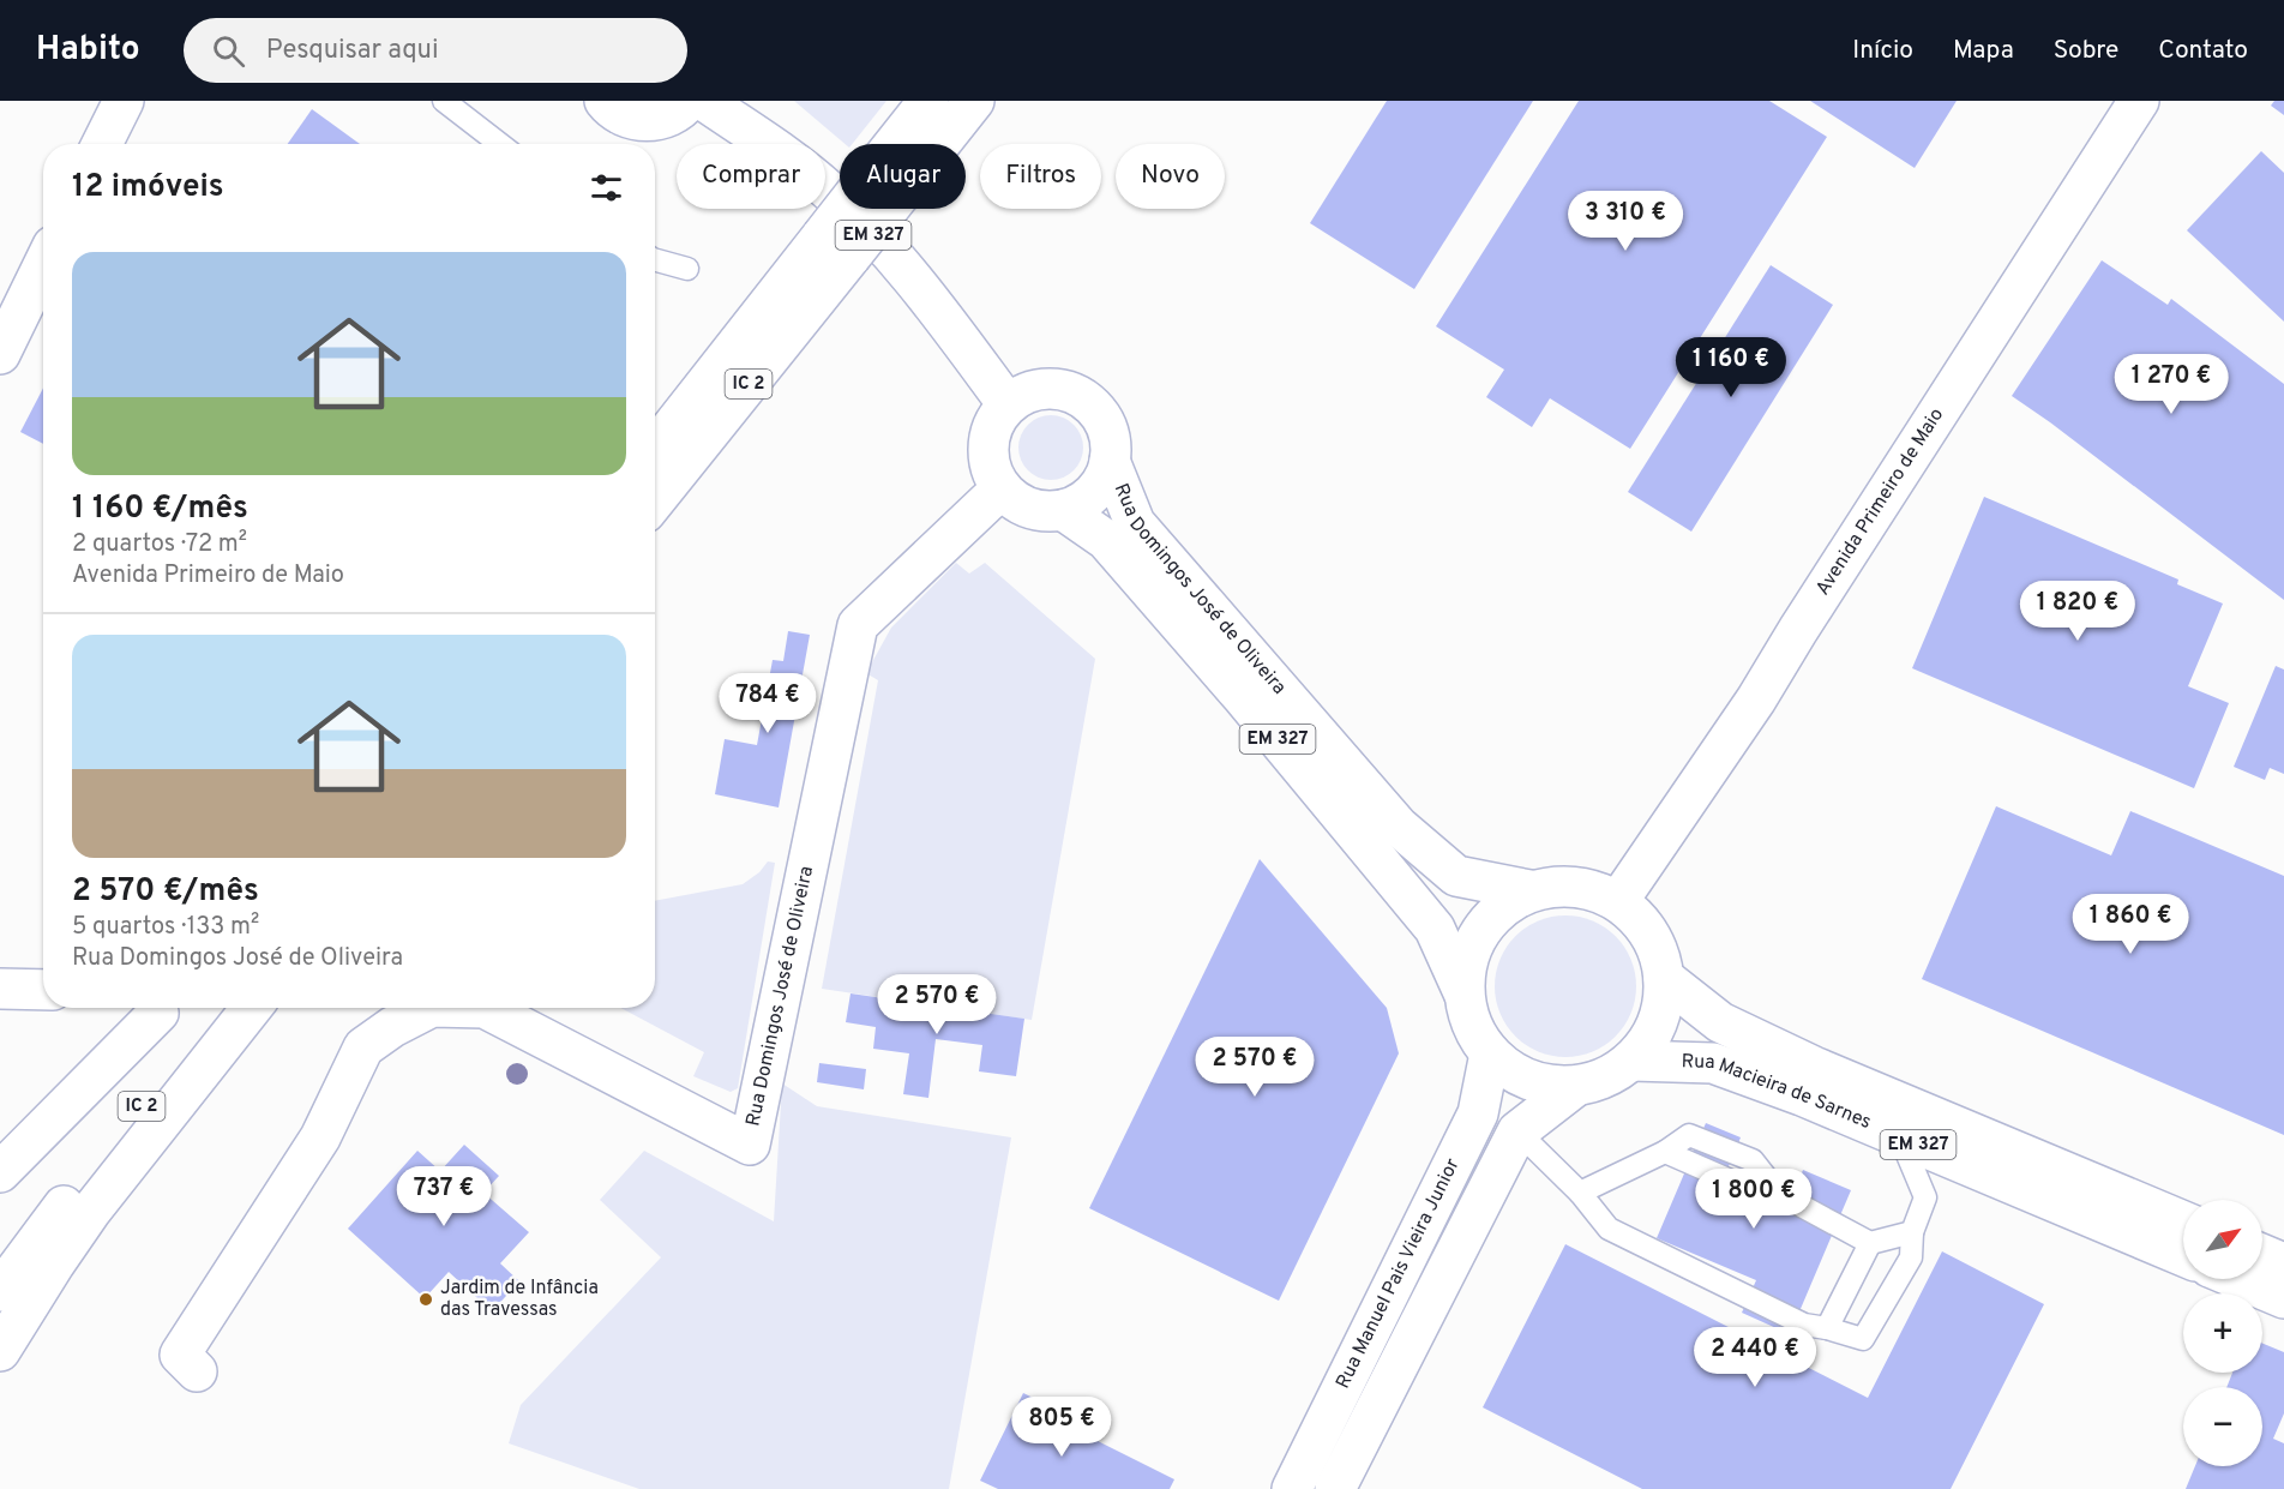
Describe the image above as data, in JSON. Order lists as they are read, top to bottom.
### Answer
{
  "streets": {
    "main road": [
      "EM 327",
      "IC 2",
      "Avenida Primeiro de Maio",
      "Rua Domingos José de Oliveira",
      "Rua Macieira de Sarnes",
      "Rua Manuel Pais Vieira Junior"
    ]
  },
  "crossings": [
    ["EM 327", "Avenida Primeiro de Maio"],
    ["EM 327", "Rua Domingos José de Oliveira"],
    ["EM 327", "Rua Macieira de Sarnes"],
    ["EM 327", "Rua Manuel Pais Vieira Junior"],
    ["Avenida Primeiro de Maio", "Rua Domingos José de Oliveira"],
    ["Avenida Primeiro de Maio", "Rua Macieira de Sarnes"],
    ["Avenida Primeiro de Maio", "Rua Manuel Pais Vieira Junior"],
    ["Rua Domingos José de Oliveira", "Rua Macieira de Sarnes"],
    ["Rua Domingos José de Oliveira", "Rua Manuel Pais Vieira Junior"],
    ["Rua Macieira de Sarnes", "Rua Manuel Pais Vieira Junior"]
  ],
  "places": ["Jardim de Infância das Travessas"],
  "north": "top right",
  "page": {
    "header": "Habito",
    "search": "Pesquisar aqui",
    "nav": [
      "Início",
      "Mapa",
      "Sobre",
      "Contato"
    ],
    "chip": [
      "Comprar",
      "Alugar",
      "Filtros",
      "Novo"
    ],
    "heading": "12 imóveis",
    "price": [
      "3 310 €",
      "1 160 €",
      "1 270 €",
      "1 820 €",
      "784 €",
      "1 860 €",
      "2 570 €",
      "2 570 €",
      "737 €",
      "1 800 €",
      "2 440 €",
      "805 €"
    ],
    "list": [
      {
        "name": "1 160 €/mês",
        "note": "2 quartos · 72 m² · Avenida Primeiro de Maio"
      },
      {
        "name": "2 570 €/mês",
        "note": "5 quartos · 133 m² · Rua Domingos José de Oliveira"
      }
    ],
    "map_buttons": ["+", "−"]
  }
}
